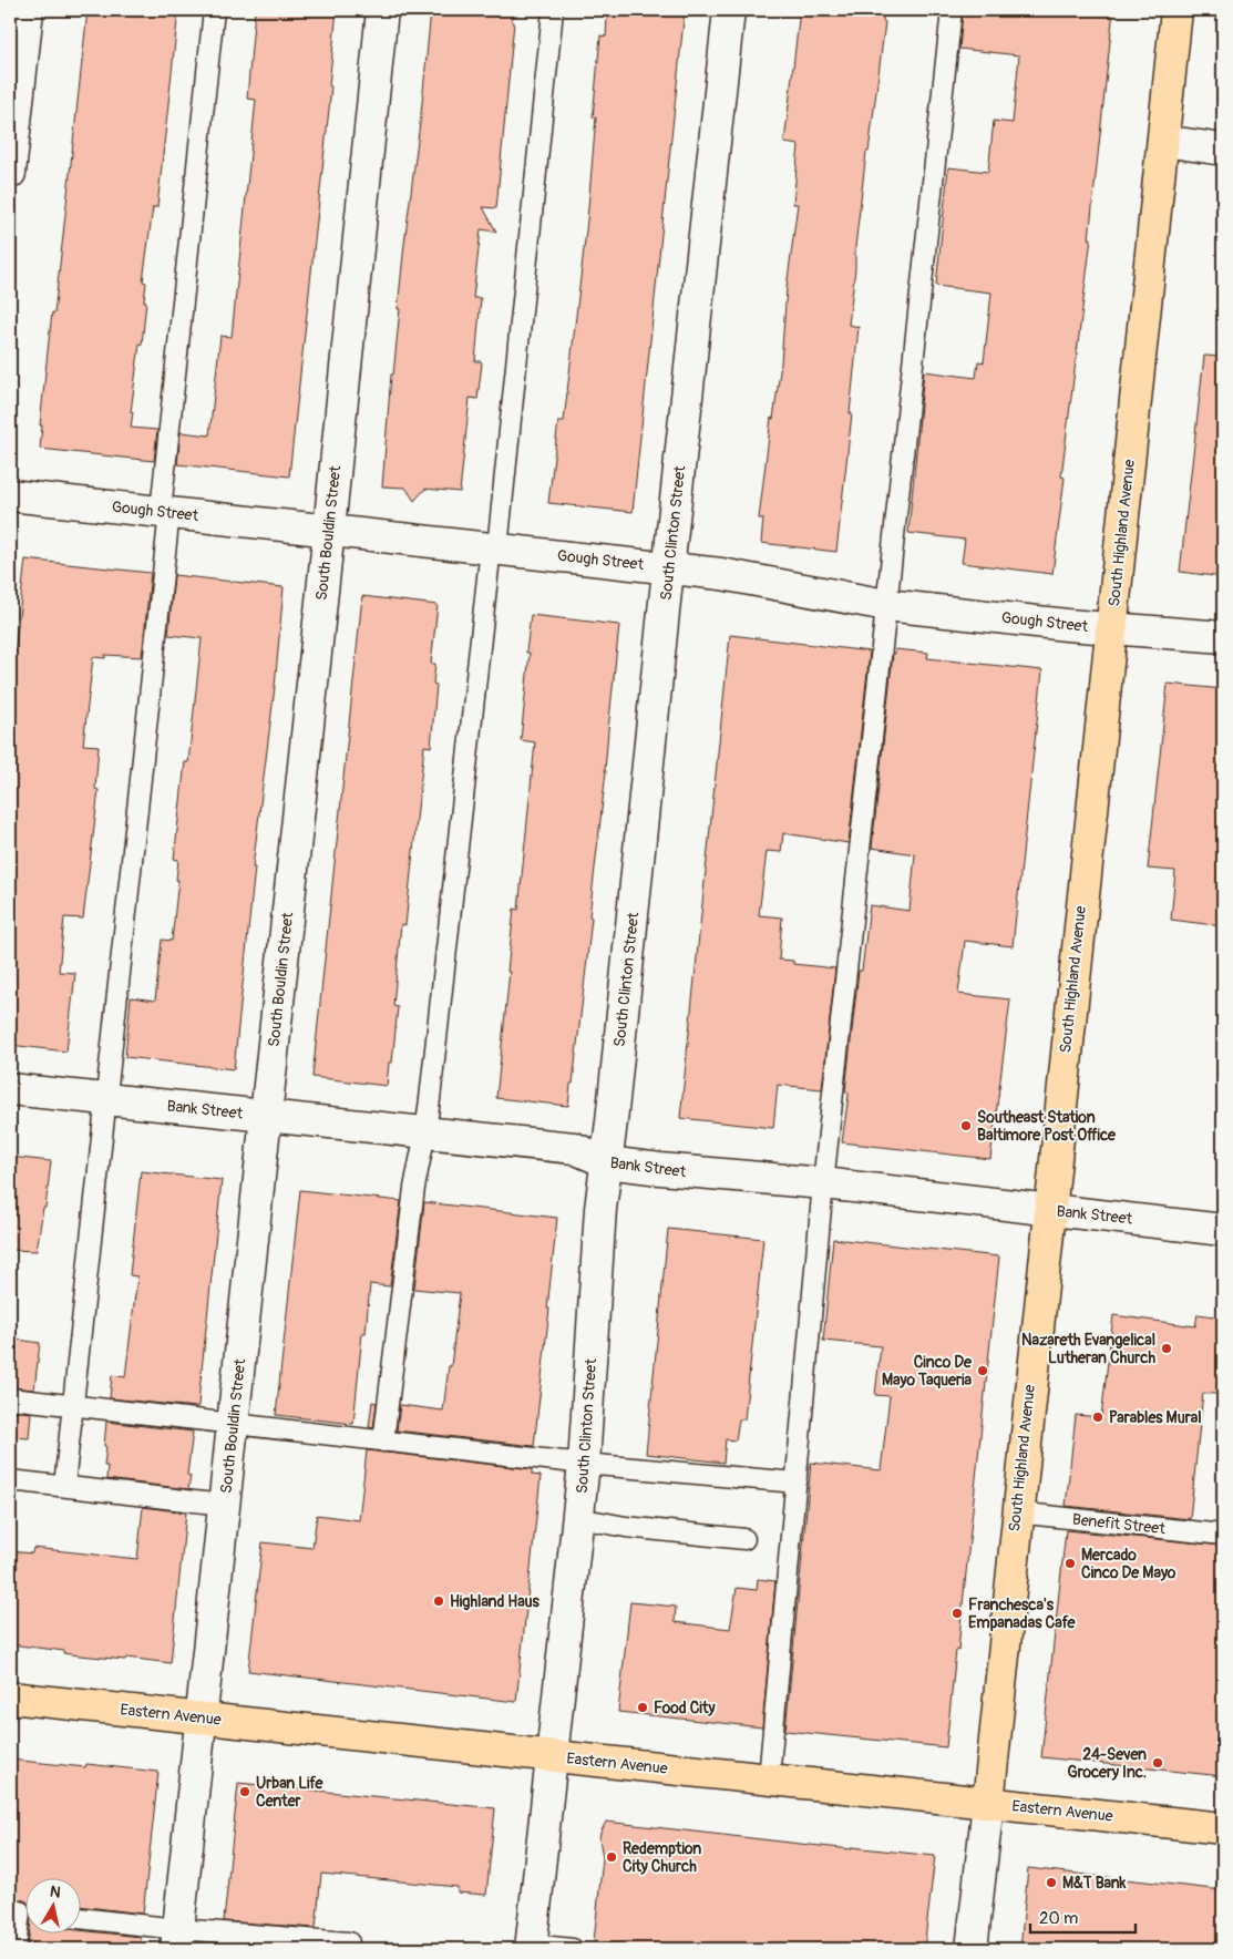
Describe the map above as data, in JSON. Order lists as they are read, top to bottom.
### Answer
{
  "streets": {
    "main road": ["South Highland Avenue", "Eastern Avenue"],
    "street": [
      "Gough Street",
      "South Bouldin Street",
      "South Clinton Street",
      "Bank Street"
    ],
    "lane": ["Benefit Street"]
  },
  "crossings": [
    ["Gough Street", "South Bouldin Street"],
    ["Gough Street", "South Clinton Street"],
    ["Gough Street", "South Highland Avenue"],
    ["South Bouldin Street", "Bank Street"],
    ["South Bouldin Street", "Eastern Avenue"],
    ["South Clinton Street", "Bank Street"],
    ["South Clinton Street", "Eastern Avenue"],
    ["South Highland Avenue", "Bank Street"],
    ["South Highland Avenue", "Benefit Street"],
    ["South Highland Avenue", "Eastern Avenue"]
  ],
  "places": [
    "Southeast Station Baltimore Post Office",
    "Nazareth Evangelical Lutheran Church",
    "Cinco De Mayo Taqueria",
    "Parables Mural",
    "Mercado Cinco De Mayo",
    "Highland Haus",
    "Franchesca's Empanadas Cafe",
    "Food City",
    "24-Seven Grocery Inc.",
    "Urban Life Center",
    "Redemption City Church",
    "M&T Bank"
  ],
  "scale_bar": "20 m",
  "north": "top"
}
